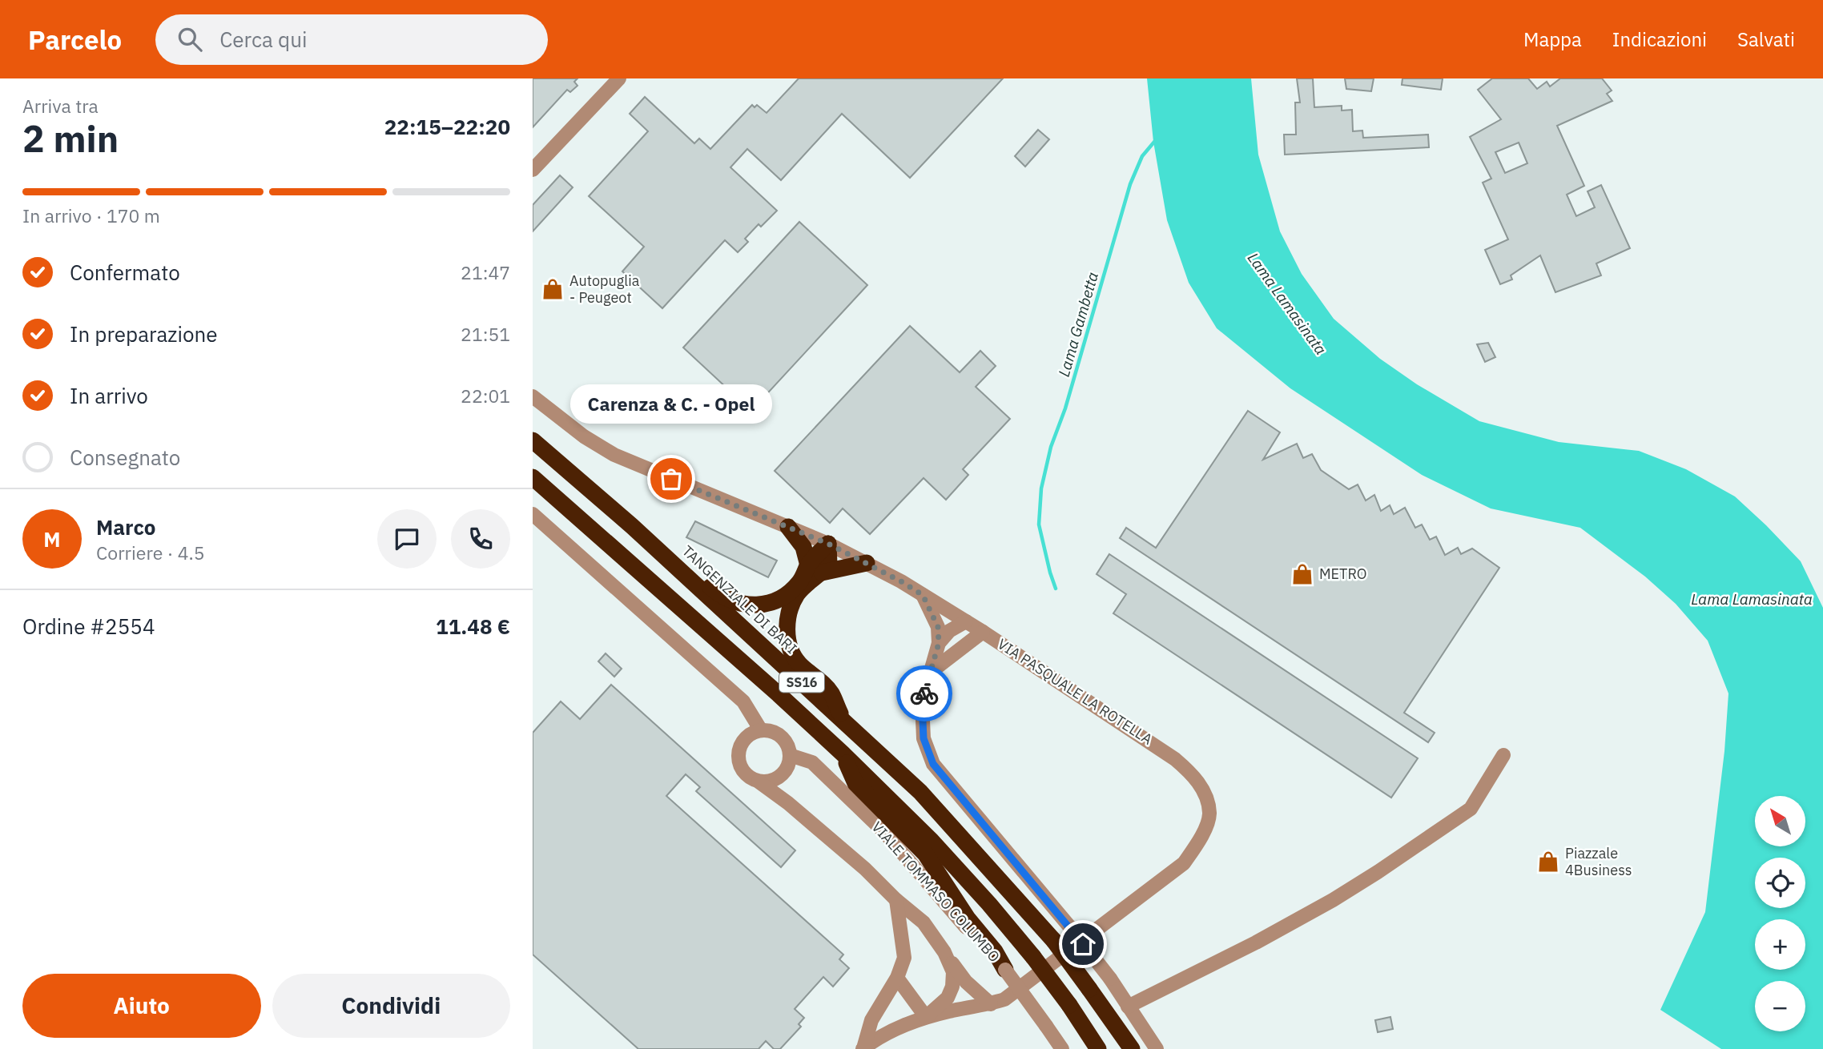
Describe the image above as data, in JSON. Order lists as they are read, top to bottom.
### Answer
{
  "streets": {
    "highway": ["TANGENZIALE DI BARI", "SS16"],
    "street": ["VIA PASQUALE LA ROTELLA", "VIALE TOMMASO COLUMBO"]
  },
  "water": ["Lama Lamasinata", "Lama Gambetta"],
  "places": {
    "shop": ["Autopuglia - Peugeot", "METRO", "Piazzale 4Business"],
    "other": ["Carenza & C. - Opel"]
  },
  "north": "top left",
  "page": {
    "header": "Parcelo",
    "search": "Cerca qui",
    "nav": ["Mappa", "Indicazioni", "Salvati"],
    "heading": ["2 min", "Arriva tra", "22:15–22:20"],
    "panel": [
      "Marco",
      "Corriere · 4.5",
      "Ordine #2554",
      "11.48 €"
    ],
    "bar": "In arrivo · 170 m",
    "list": [
      ["Confermato", "21:47"],
      ["In preparazione", "21:51"],
      ["In arrivo", "22:01"],
      "Consegnato"
    ],
    "bubble": "Carenza & C. - Opel",
    "round": "M",
    "map_buttons": ["+", "−"],
    "buttons": ["Aiuto", "Condividi"]
  }
}
